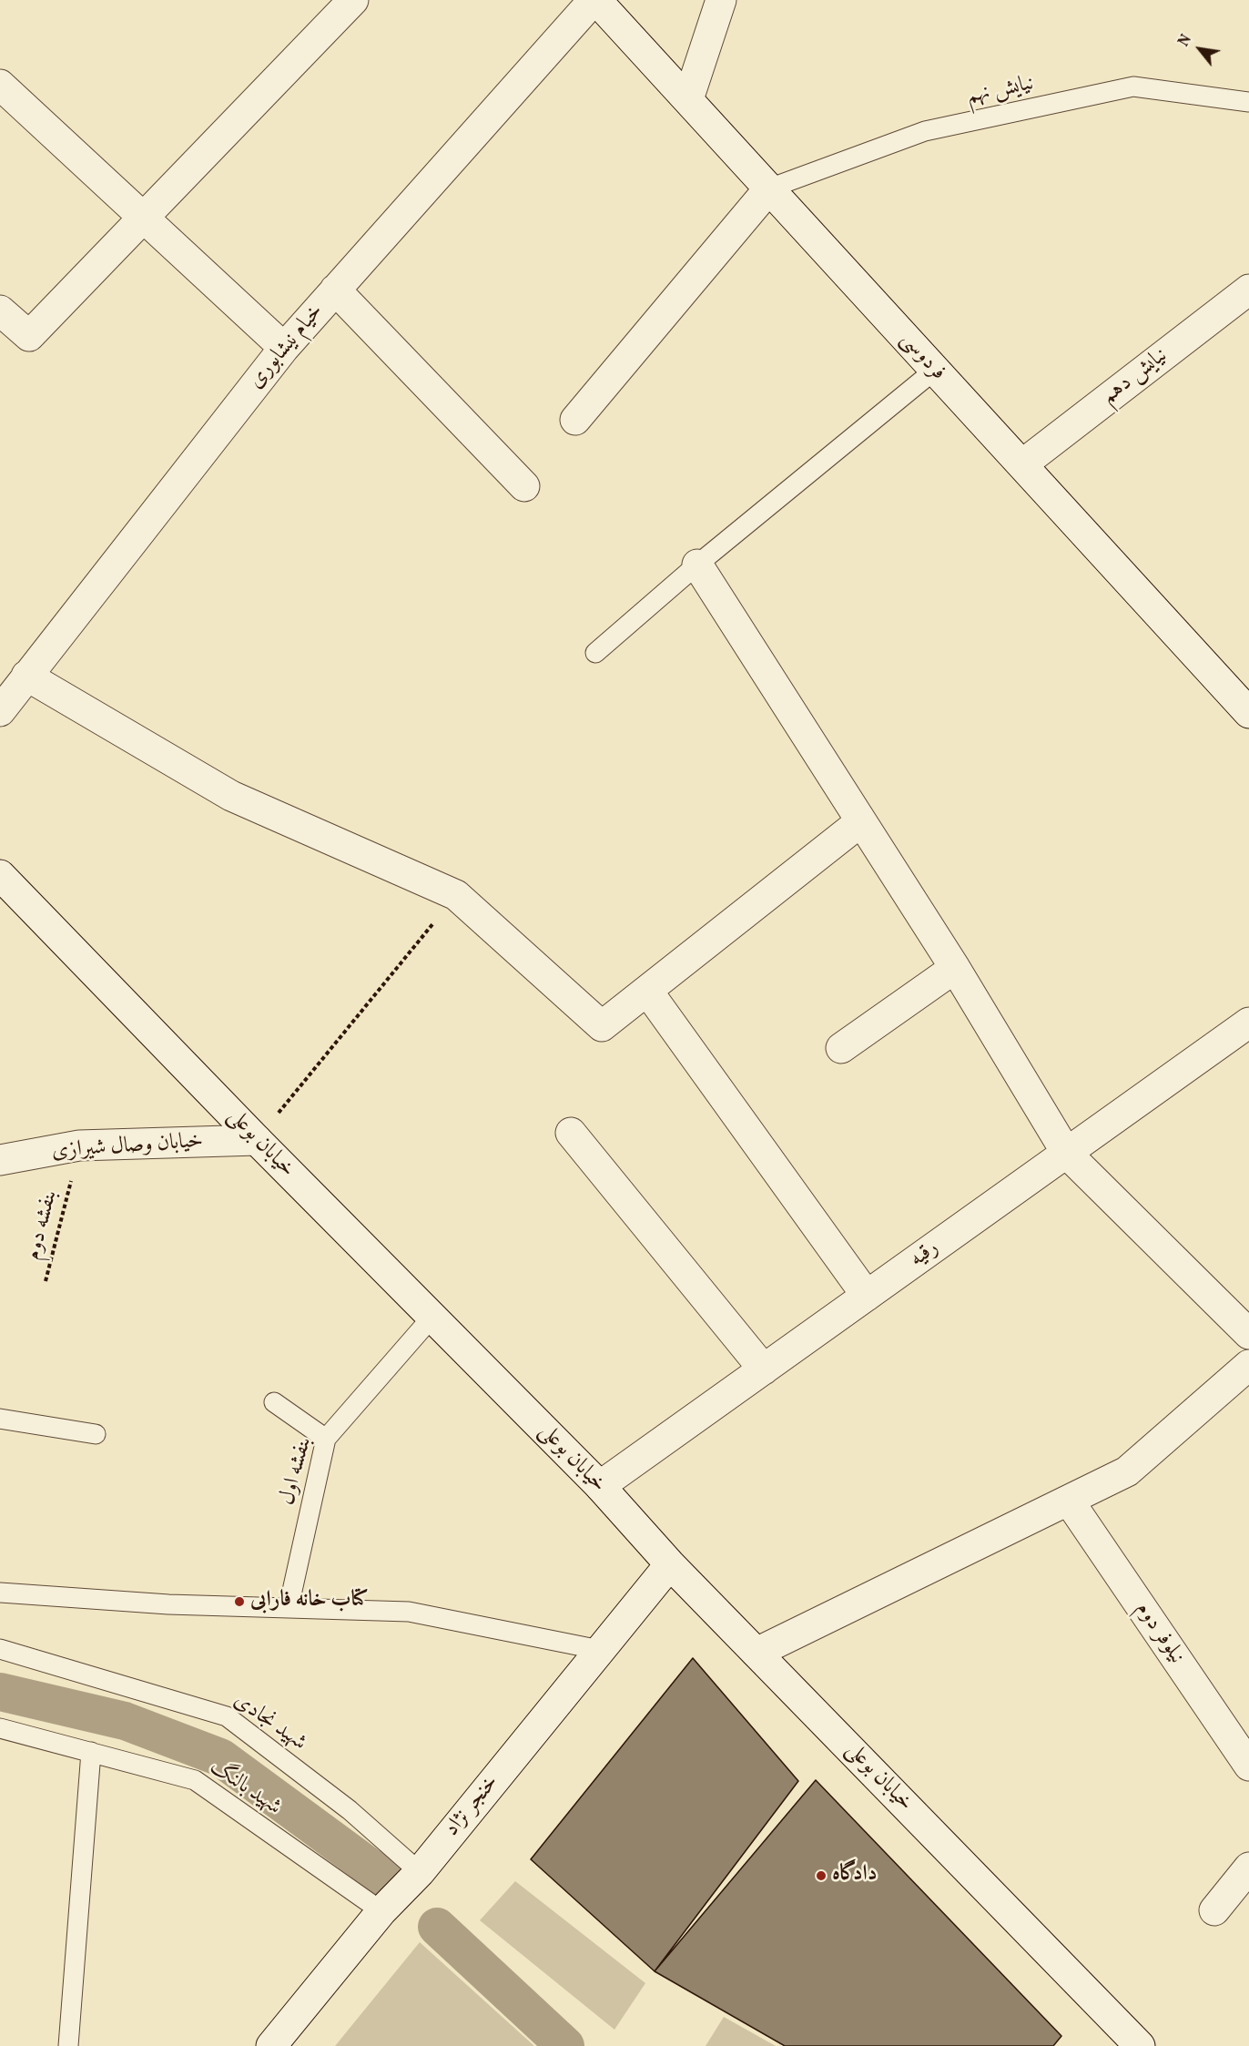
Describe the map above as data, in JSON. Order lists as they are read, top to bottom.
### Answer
{
  "streets": {
    "street": [
      "خیام نیشابوری",
      "فردوسی",
      "نیایش دهم",
      "خیابان بوعلی",
      "خیابان وصال شیرازی",
      "رقیه",
      "نیلوفر دوم",
      "خنجر نژاد"
    ],
    "lane": [
      "نیایش نهم",
      "بنفشه اول",
      "شهید نجادی",
      "شهيد بالنگ"
    ],
    "path": ["بنفشه دوم"]
  },
  "crossings": [
    ["نیایش نهم", "فردوسی"],
    ["خیام نیشابوری", "فردوسی"],
    ["فردوسی", "نیایش دهم"],
    ["خیابان بوعلی", "خیابان وصال شیرازی"],
    ["خیابان بوعلی", "رقیه"],
    ["خیابان بوعلی", "بنفشه اول"],
    ["خیابان بوعلی", "خنجر نژاد"],
    ["خیابان وصال شیرازی", "بنفشه دوم"],
    ["شهید نجادی", "خنجر نژاد"],
    ["شهيد بالنگ", "خنجر نژاد"]
  ],
  "places": ["کتاب خانه فارابی", "دادگاه"],
  "north": "top left"
}
